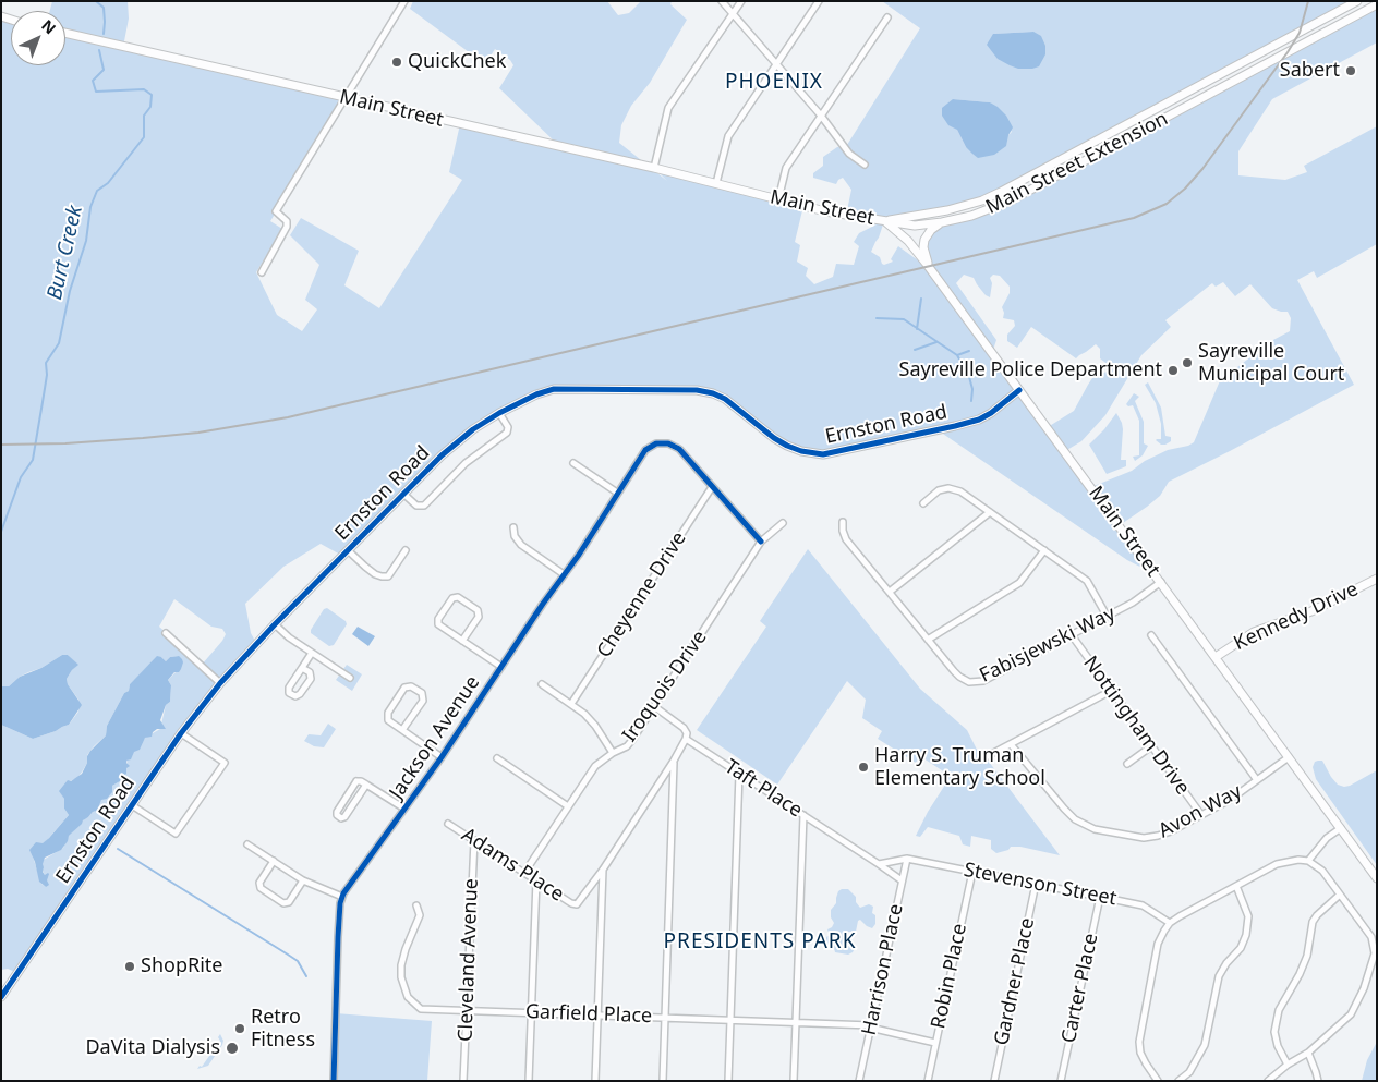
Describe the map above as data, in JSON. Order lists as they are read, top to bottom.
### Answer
{
  "streets": {
    "main road": [
      "Main Street",
      "Main Street Extension",
      "Ernston Road",
      "Kennedy Drive"
    ],
    "street": [
      "Cheyenne Drive",
      "Fabisjewski Way",
      "Iroquois Drive",
      "Nottingham Drive",
      "Jackson Avenue",
      "Taft Place",
      "Avon Way",
      "Adams Place",
      "Stevenson Street",
      "Cleveland Avenue",
      "Harrison Place",
      "Robin Place",
      "Gardner Place",
      "Carter Place",
      "Garfield Place"
    ]
  },
  "crossings": [
    ["Main Street", "Main Street Extension"],
    ["Main Street", "Ernston Road"],
    ["Main Street", "Kennedy Drive"],
    ["Main Street", "Fabisjewski Way"],
    ["Main Street", "Avon Way"],
    ["Cheyenne Drive", "Jackson Avenue"],
    ["Fabisjewski Way", "Nottingham Drive"],
    ["Iroquois Drive", "Taft Place"],
    ["Iroquois Drive", "Adams Place"],
    ["Nottingham Drive", "Avon Way"],
    ["Taft Place", "Harrison Place"],
    ["Adams Place", "Cleveland Avenue"],
    ["Stevenson Street", "Harrison Place"],
    ["Stevenson Street", "Robin Place"],
    ["Stevenson Street", "Gardner Place"],
    ["Stevenson Street", "Carter Place"],
    ["Cleveland Avenue", "Garfield Place"],
    ["Harrison Place", "Garfield Place"],
    ["Robin Place", "Garfield Place"]
  ],
  "districts": ["PHOENIX", "PRESIDENTS PARK"],
  "water": ["Burt Creek"],
  "places": [
    "QuickChek",
    "Sabert",
    "Sayreville Municipal Court",
    "Sayreville Police Department",
    "Harry S. Truman Elementary School",
    "ShopRite",
    "Retro Fitness",
    "DaVita Dialysis"
  ],
  "north": "top right"
}
